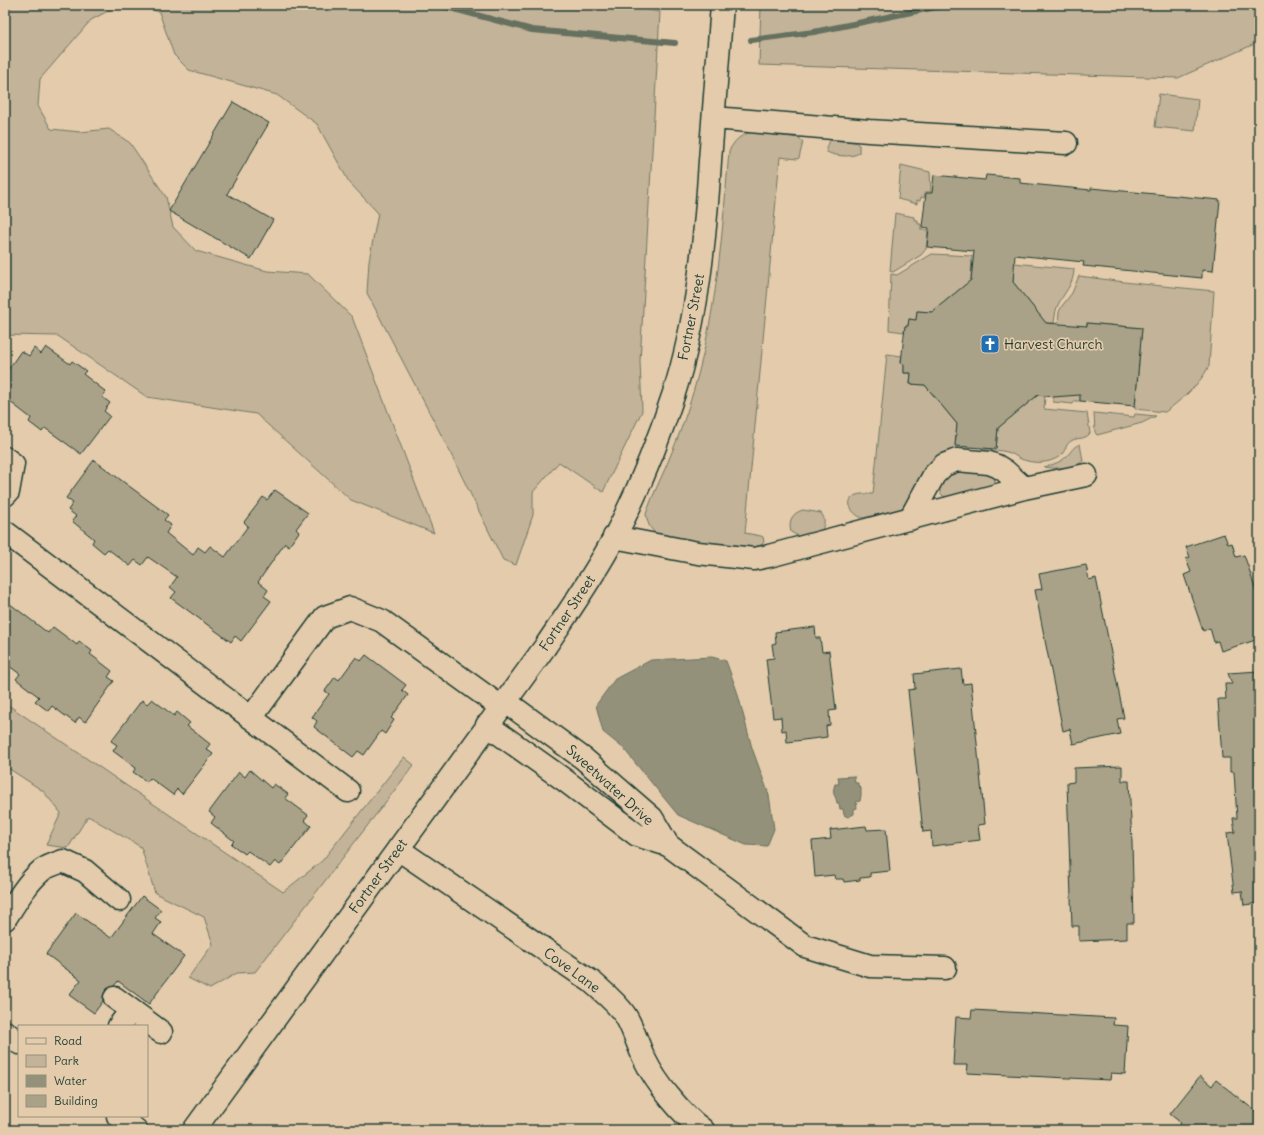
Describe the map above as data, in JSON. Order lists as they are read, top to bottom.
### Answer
{
  "streets": {
    "street": ["Fortner Street", "Sweetwater Drive", "Cove Lane"]
  },
  "crossings": [
    ["Fortner Street", "Sweetwater Drive"],
    ["Fortner Street", "Cove Lane"]
  ],
  "places": {
    "church": ["Harvest Church"]
  },
  "legend": [
    "Road",
    "Park",
    "Water",
    "Building"
  ]
}
